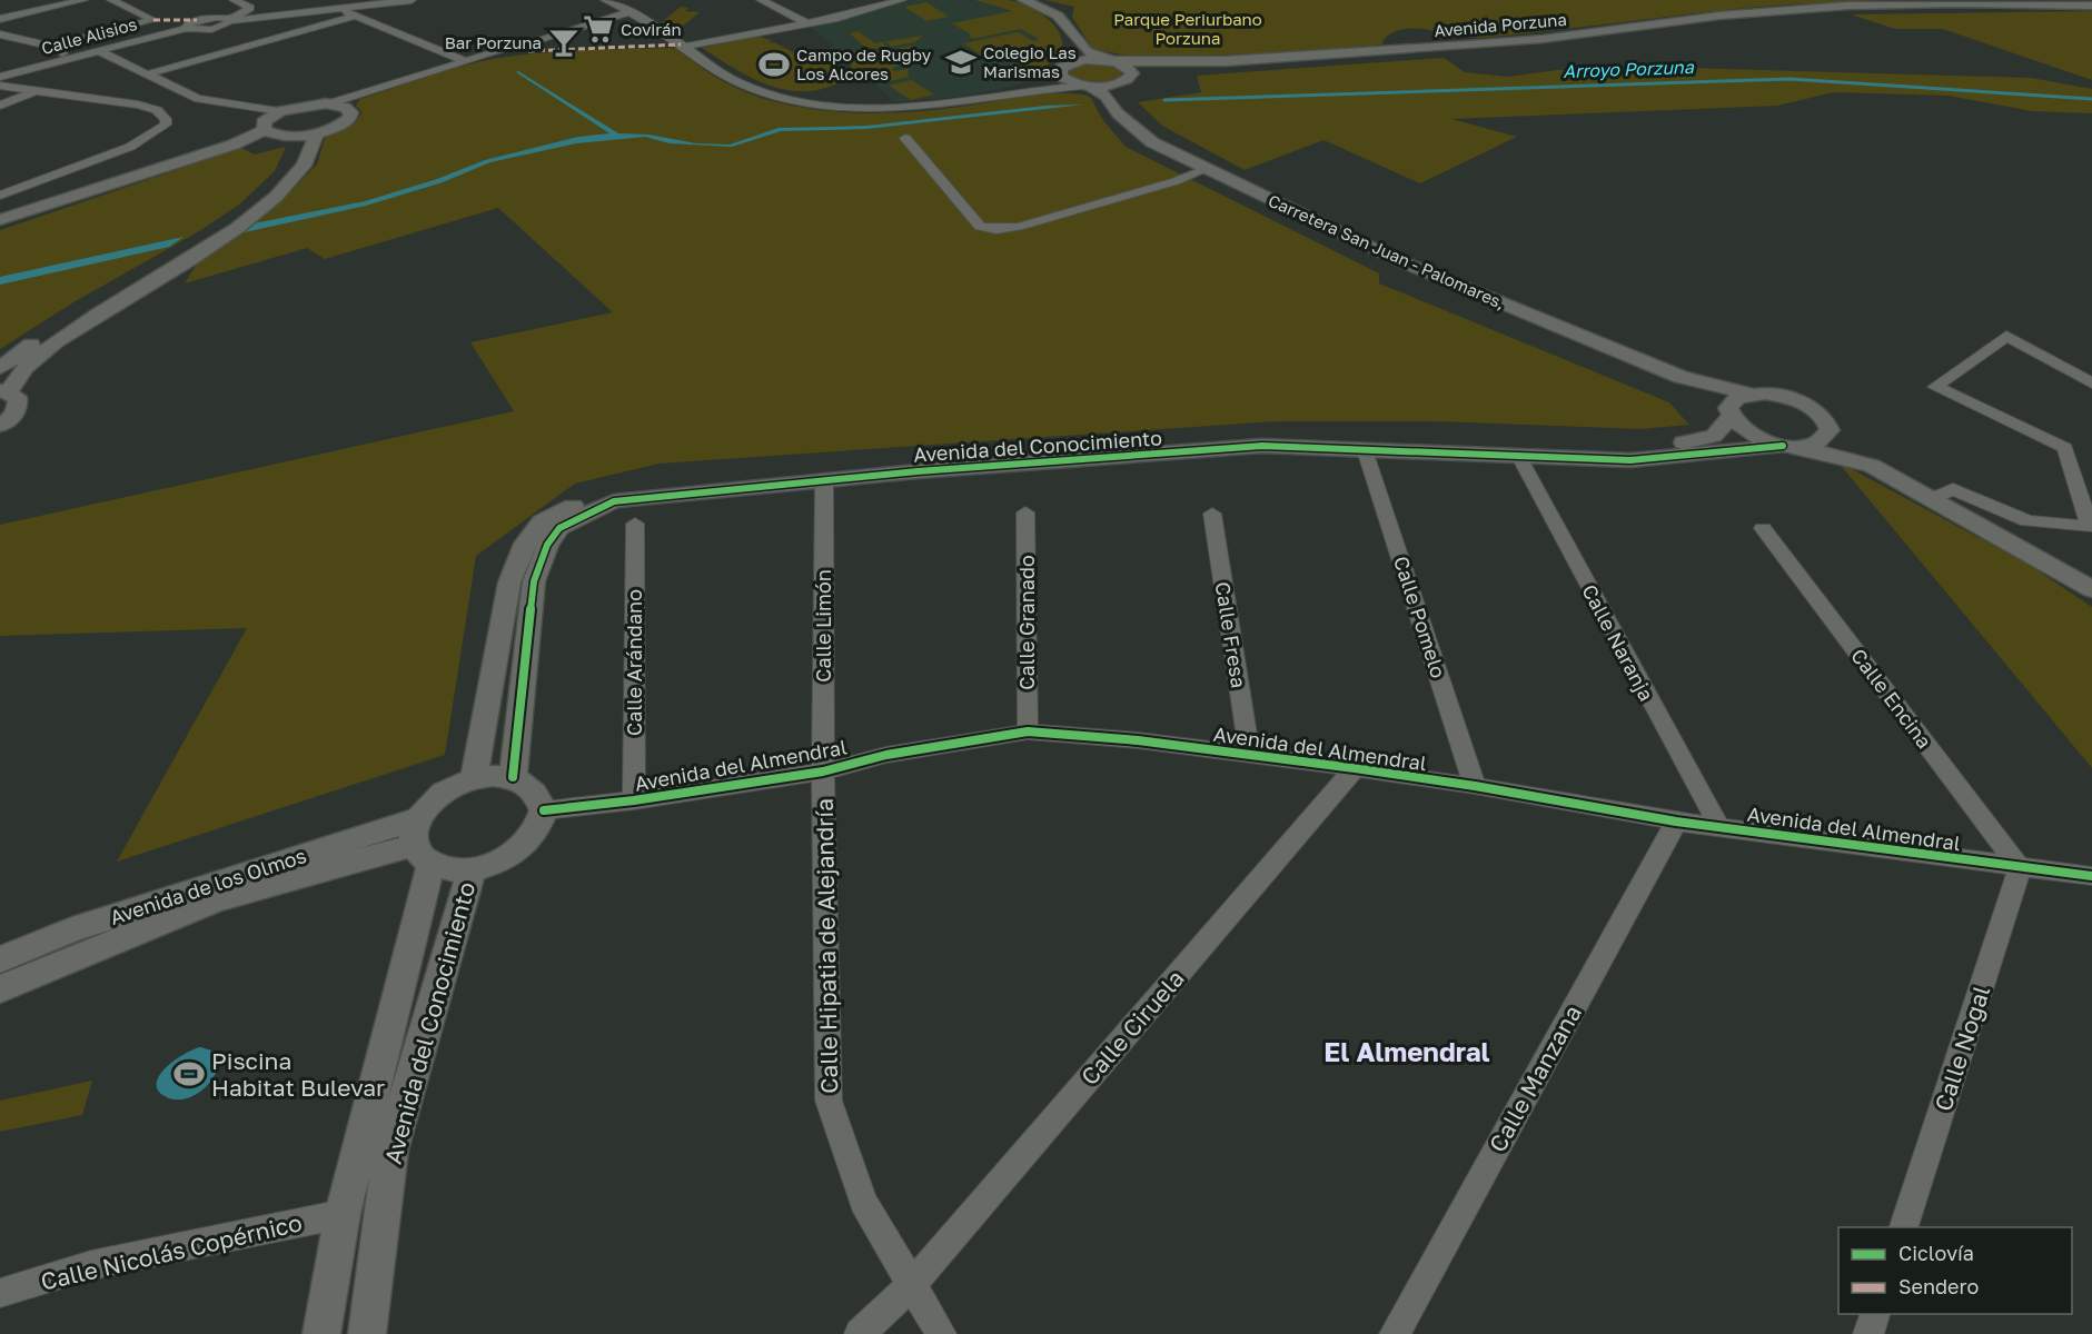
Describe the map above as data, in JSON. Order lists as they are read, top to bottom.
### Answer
{
  "streets": {
    "street": [
      "Avenida Porzuna",
      "Calle Alisios",
      "Carretera San Juan - Palomares,",
      "Avenida del Conocimiento",
      "Calle Pomelo",
      "Calle Granado",
      "Calle Limón",
      "Calle Fresa",
      "Calle Naranja",
      "Calle Arándano",
      "Calle Encina",
      "Avenida del Almendral",
      "Avenida de los Olmos",
      "Calle Hipatia de Alejandría",
      "Calle Ciruela",
      "Calle Nogal",
      "Calle Manzana",
      "Calle Nicolás Copérnico"
    ]
  },
  "crossings": [
    ["Avenida Porzuna", "Carretera San Juan - Palomares,"],
    ["Carretera San Juan - Palomares,", "Avenida del Conocimiento"],
    ["Avenida del Conocimiento", "Calle Pomelo"],
    ["Avenida del Conocimiento", "Calle Limón"],
    ["Avenida del Conocimiento", "Calle Naranja"],
    ["Avenida del Conocimiento", "Avenida del Almendral"],
    ["Avenida del Conocimiento", "Avenida de los Olmos"],
    ["Avenida del Conocimiento", "Calle Nicolás Copérnico"],
    ["Calle Pomelo", "Avenida del Almendral"],
    ["Calle Granado", "Avenida del Almendral"],
    ["Calle Limón", "Avenida del Almendral"],
    ["Calle Limón", "Calle Hipatia de Alejandría"],
    ["Calle Fresa", "Avenida del Almendral"],
    ["Calle Naranja", "Avenida del Almendral"],
    ["Calle Arándano", "Avenida del Almendral"],
    ["Calle Encina", "Avenida del Almendral"],
    ["Calle Encina", "Calle Nogal"],
    ["Avenida del Almendral", "Avenida de los Olmos"],
    ["Avenida del Almendral", "Calle Hipatia de Alejandría"],
    ["Avenida del Almendral", "Calle Ciruela"],
    ["Avenida del Almendral", "Calle Nogal"],
    ["Avenida del Almendral", "Calle Manzana"],
    ["Calle Hipatia de Alejandría", "Calle Ciruela"]
  ],
  "districts": ["El Almendral"],
  "water": ["Arroyo Porzuna"],
  "parks": ["Parque Periurbano Porzuna"],
  "places": {
    "supermarket": ["Covirán"],
    "bar": ["Bar Porzuna"],
    "school or university": ["Colegio Las Marismas"],
    "sports": ["Campo de Rugby Los Alcores", "Piscina Habitat Bulevar"]
  },
  "legend": ["Ciclovía", "Sendero"]
}
